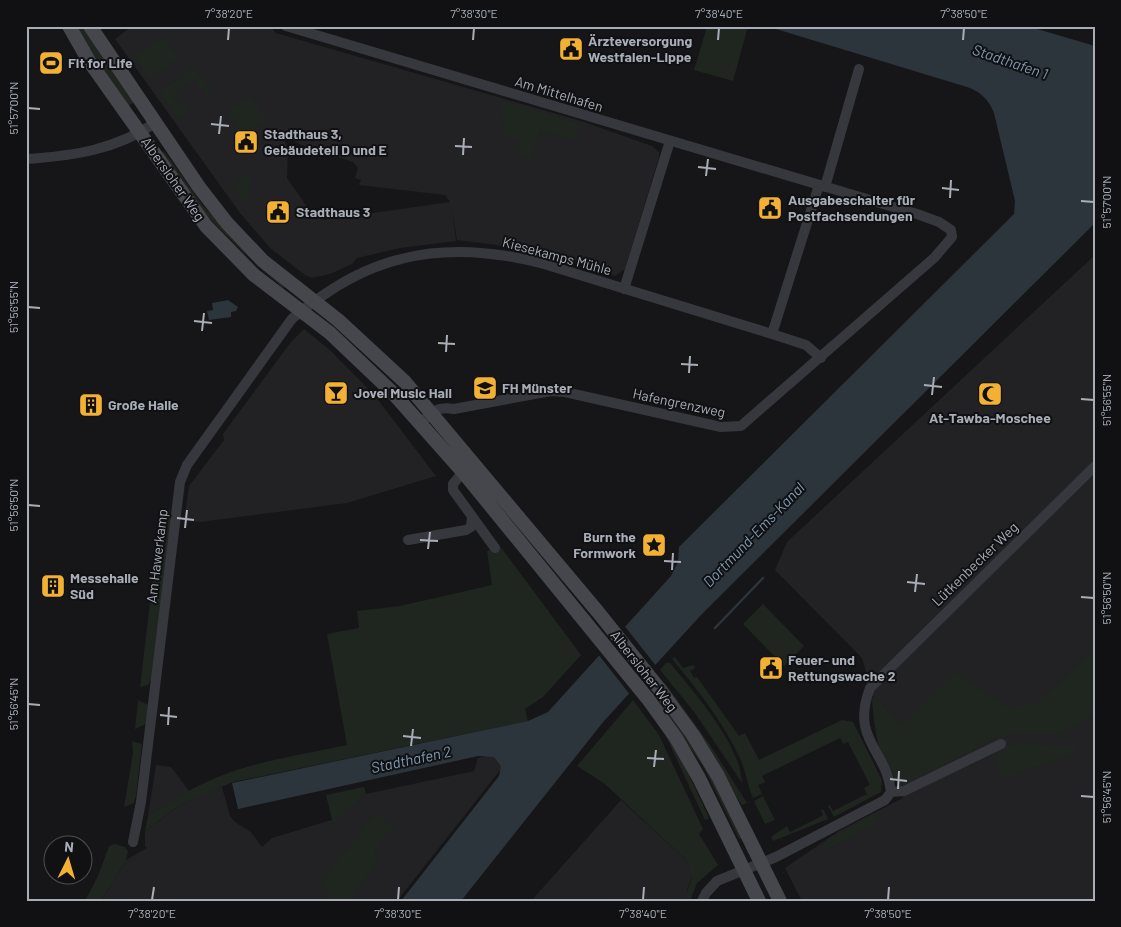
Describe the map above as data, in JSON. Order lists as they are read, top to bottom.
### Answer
{
  "streets": {
    "main road": ["Albersloher Weg"],
    "street": [
      "Am Mittelhafen",
      "Kiesekamps Mühle",
      "Hafengrenzweg",
      "Am Hawerkamp",
      "Lütkenbecker Weg"
    ]
  },
  "crossings": [
    ["Am Mittelhafen", "Kiesekamps Mühle"],
    ["Am Mittelhafen", "Hafengrenzweg"],
    ["Albersloher Weg", "Kiesekamps Mühle"],
    ["Albersloher Weg", "Hafengrenzweg"],
    ["Albersloher Weg", "Am Hawerkamp"],
    ["Kiesekamps Mühle", "Hafengrenzweg"]
  ],
  "water": ["Stadthafen 1", "Dortmund-Ems-Kanal", "Stadthafen 2"],
  "places": {
    "public building": [
      "Ärzteversorgung Westfalen-Lippe",
      "Stadthaus 3, Gebäudeteil D und E",
      "Ausgabeschalter für Postfachsendungen",
      "Stadthaus 3",
      "Feuer- und Rettungswache 2"
    ],
    "sports": ["Fit for Life"],
    "school or university": ["FH Münster"],
    "bar": ["Jovel Music Hall"],
    "mosque": ["At-Tawba-Moschee"],
    "building": ["Große Halle", "Messehalle Süd"],
    "place": ["Burn the Formwork"]
  },
  "north": "top",
  "coordinates": [
    "7°38'20\"E",
    "7°38'30\"E",
    "7°38'40\"E",
    "7°38'50\"E",
    "51°57'00\"N",
    "51°56'55\"N",
    "51°56'50\"N",
    "51°56'45\"N"
  ]
}
